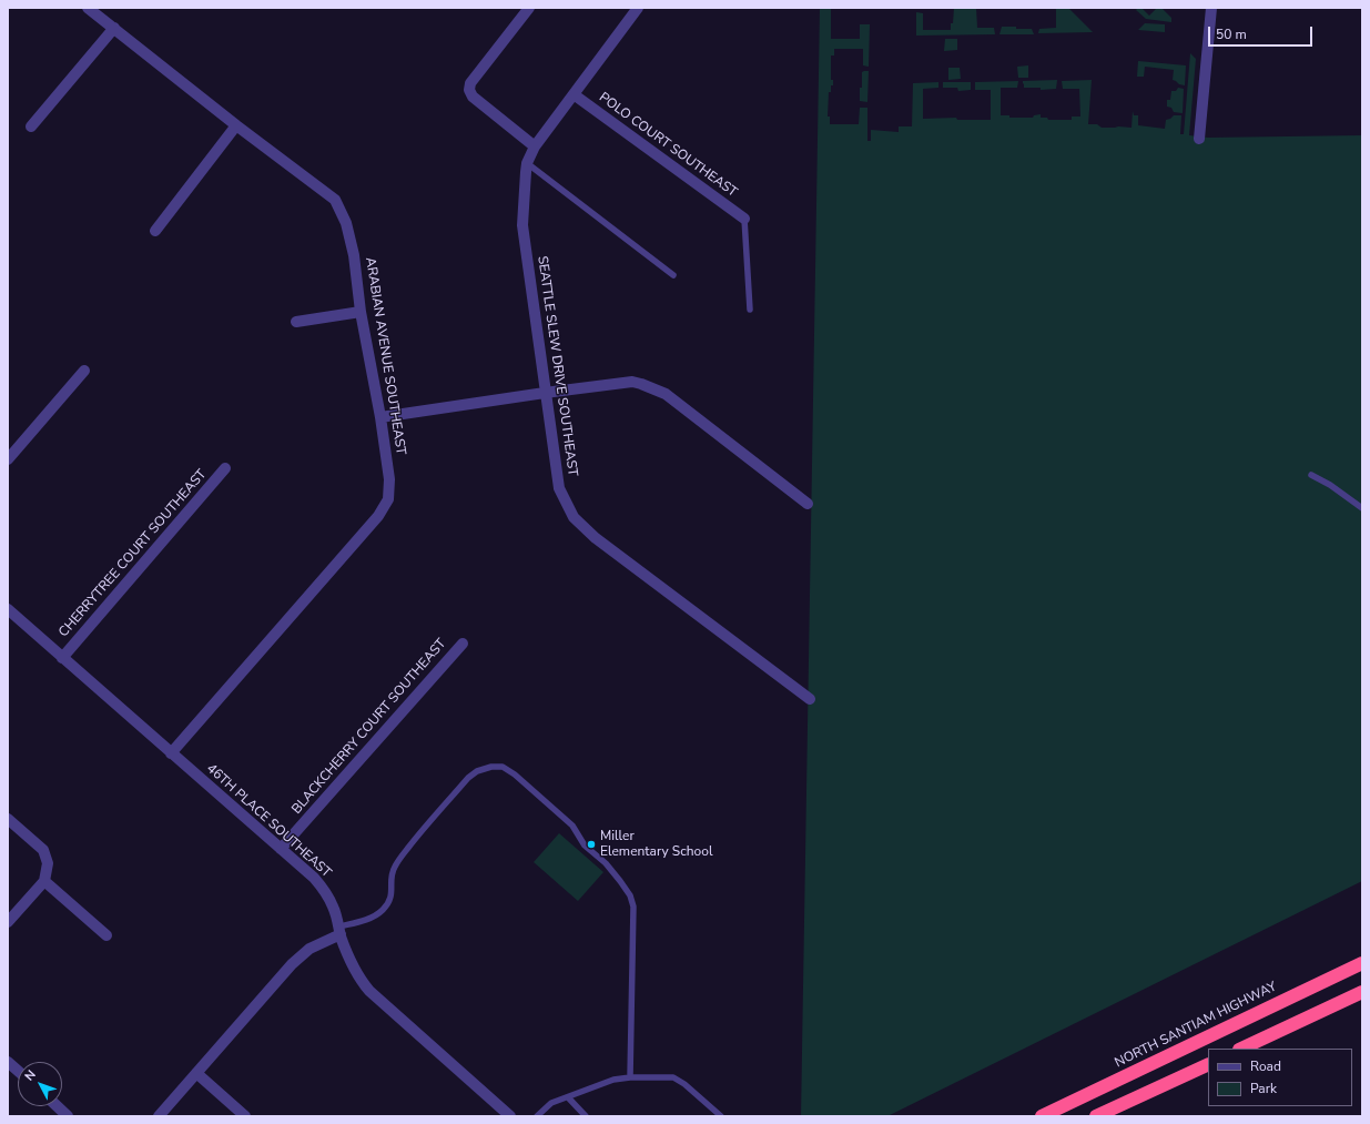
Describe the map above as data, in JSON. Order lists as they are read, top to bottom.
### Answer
{
  "streets": {
    "highway": ["NORTH SANTIAM HIGHWAY"],
    "street": [
      "POLO COURT SOUTHEAST",
      "ARABIAN AVENUE SOUTHEAST",
      "SEATTLE SLEW DRIVE SOUTHEAST",
      "CHERRYTREE COURT SOUTHEAST",
      "BLACKCHERRY COURT SOUTHEAST",
      "46TH PLACE SOUTHEAST"
    ]
  },
  "crossings": [
    ["POLO COURT SOUTHEAST", "SEATTLE SLEW DRIVE SOUTHEAST"],
    ["ARABIAN AVENUE SOUTHEAST", "46TH PLACE SOUTHEAST"],
    ["CHERRYTREE COURT SOUTHEAST", "46TH PLACE SOUTHEAST"],
    ["BLACKCHERRY COURT SOUTHEAST", "46TH PLACE SOUTHEAST"]
  ],
  "places": ["Miller Elementary School"],
  "legend": ["Road", "Park"],
  "scale_bar": "50 m",
  "north": "top left"
}
